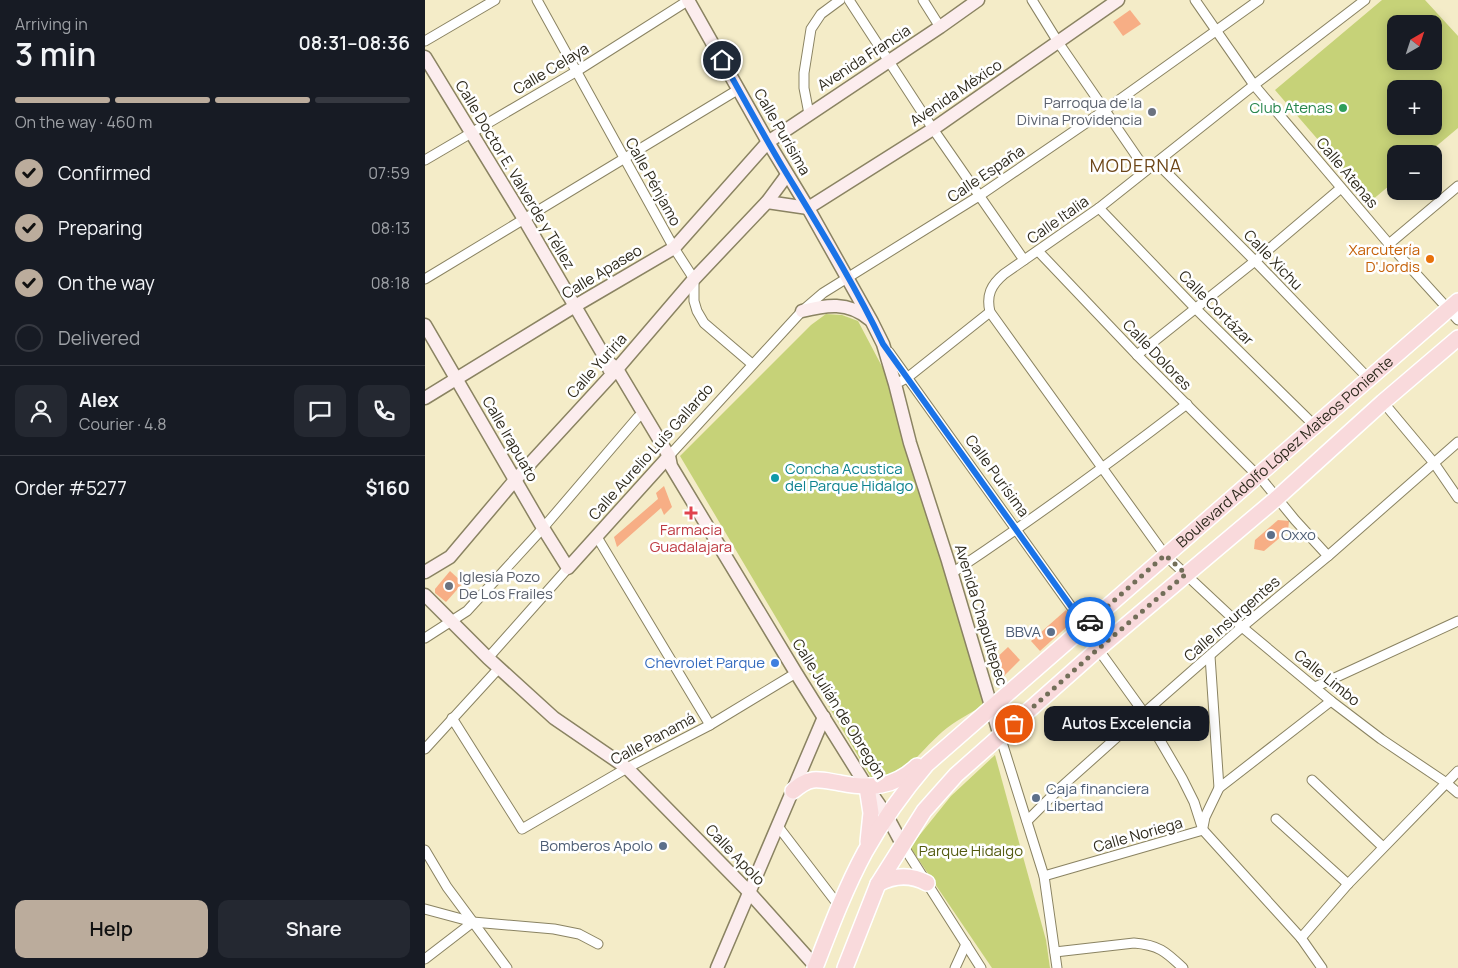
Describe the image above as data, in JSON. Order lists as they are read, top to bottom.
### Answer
{
  "streets": {
    "main road": ["Boulevard Adolfo López Mateos Poniente"],
    "street": [
      "Avenida Francia",
      "Calle Celaya",
      "Avenida México",
      "Calle Purísima",
      "Calle Atenas",
      "Calle España",
      "Calle Doctor E. Valverde y Téllez",
      "Calle Pénjamo",
      "Calle Italia",
      "Calle Xichu",
      "Calle Apaseo",
      "Calle Cortázar",
      "Calle Dolores",
      "Calle Yuriria",
      "Calle Irapuato",
      "Calle Aurelio Luis Gallardo",
      "Avenida Chapultepec",
      "Calle Insurgentes",
      "Calle Limbo",
      "Calle Julián de Obregón",
      "Calle Panamá",
      "Calle Noriega",
      "Calle Apolo"
    ]
  },
  "crossings": [
    ["Avenida Francia", "Calle Purísima"],
    ["Avenida Francia", "Calle Apaseo"],
    ["Calle Celaya", "Calle Purísima"],
    ["Calle Celaya", "Calle Doctor E. Valverde y Téllez"],
    ["Calle Celaya", "Calle Pénjamo"],
    ["Avenida México", "Calle Purísima"],
    ["Calle Purísima", "Calle España"],
    ["Calle Purísima", "Calle Apaseo"],
    ["Calle Purísima", "Calle Yuriria"],
    ["Calle Purísima", "Boulevard Adolfo López Mateos Poniente"],
    ["Calle Purísima", "Calle Aurelio Luis Gallardo"],
    ["Calle Purísima", "Avenida Chapultepec"],
    ["Calle Atenas", "Calle España"],
    ["Calle Atenas", "Calle Italia"],
    ["Calle Atenas", "Boulevard Adolfo López Mateos Poniente"],
    ["Calle España", "Calle Aurelio Luis Gallardo"],
    ["Calle España", "Avenida Chapultepec"],
    ["Calle Doctor E. Valverde y Téllez", "Calle Apaseo"],
    ["Calle Doctor E. Valverde y Téllez", "Calle Yuriria"],
    ["Calle Doctor E. Valverde y Téllez", "Calle Aurelio Luis Gallardo"],
    ["Calle Doctor E. Valverde y Téllez", "Calle Julián de Obregón"],
    ["Calle Pénjamo", "Calle Apaseo"],
    ["Calle Pénjamo", "Calle Yuriria"],
    ["Calle Italia", "Calle Xichu"],
    ["Calle Italia", "Calle Cortázar"],
    ["Calle Italia", "Calle Dolores"],
    ["Calle Italia", "Calle Limbo"],
    ["Calle Xichu", "Boulevard Adolfo López Mateos Poniente"],
    ["Calle Apaseo", "Calle Irapuato"],
    ["Calle Cortázar", "Boulevard Adolfo López Mateos Poniente"],
    ["Calle Dolores", "Boulevard Adolfo López Mateos Poniente"],
    ["Calle Dolores", "Calle Insurgentes"],
    ["Calle Yuriria", "Calle Irapuato"],
    ["Calle Irapuato", "Calle Aurelio Luis Gallardo"],
    ["Boulevard Adolfo López Mateos Poniente", "Avenida Chapultepec"],
    ["Boulevard Adolfo López Mateos Poniente", "Calle Limbo"],
    ["Boulevard Adolfo López Mateos Poniente", "Calle Julián de Obregón"],
    ["Boulevard Adolfo López Mateos Poniente", "Calle Apolo"],
    ["Calle Aurelio Luis Gallardo", "Avenida Chapultepec"],
    ["Calle Aurelio Luis Gallardo", "Calle Julián de Obregón"],
    ["Calle Aurelio Luis Gallardo", "Calle Apolo"],
    ["Avenida Chapultepec", "Calle Insurgentes"],
    ["Avenida Chapultepec", "Calle Noriega"],
    ["Calle Insurgentes", "Calle Limbo"],
    ["Calle Limbo", "Calle Noriega"],
    ["Calle Julián de Obregón", "Calle Panamá"],
    ["Calle Panamá", "Calle Apolo"]
  ],
  "districts": ["MODERNA"],
  "parks": ["Parque Hidalgo"],
  "places": {
    "other": [
      "Club Atenas",
      "Parroqua de la Divina Providencia",
      "Xarcutería D'Jordis",
      "Concha Acustica del Parque Hidalgo",
      "Oxxo",
      "Iglesia Pozo De Los Frailes",
      "BBVA",
      "Chevrolet Parque",
      "Autos Excelencia",
      "Caja financiera Libertad",
      "Bomberos Apolo"
    ],
    "health": ["Farmacia Guadalajara"]
  },
  "north": "top right",
  "page": {
    "heading": ["3 min", "Arriving in", "08:31–08:36"],
    "panel": [
      "Alex",
      "Courier · 4.8",
      "Order #5277",
      "$160"
    ],
    "map_buttons": ["+", "−"],
    "bar": "On the way · 460 m",
    "list": [
      ["Confirmed", "07:59"],
      ["Preparing", "08:13"],
      ["On the way", "08:18"],
      "Delivered"
    ],
    "bubble": "Autos Excelencia",
    "buttons": ["Help", "Share"]
  }
}
